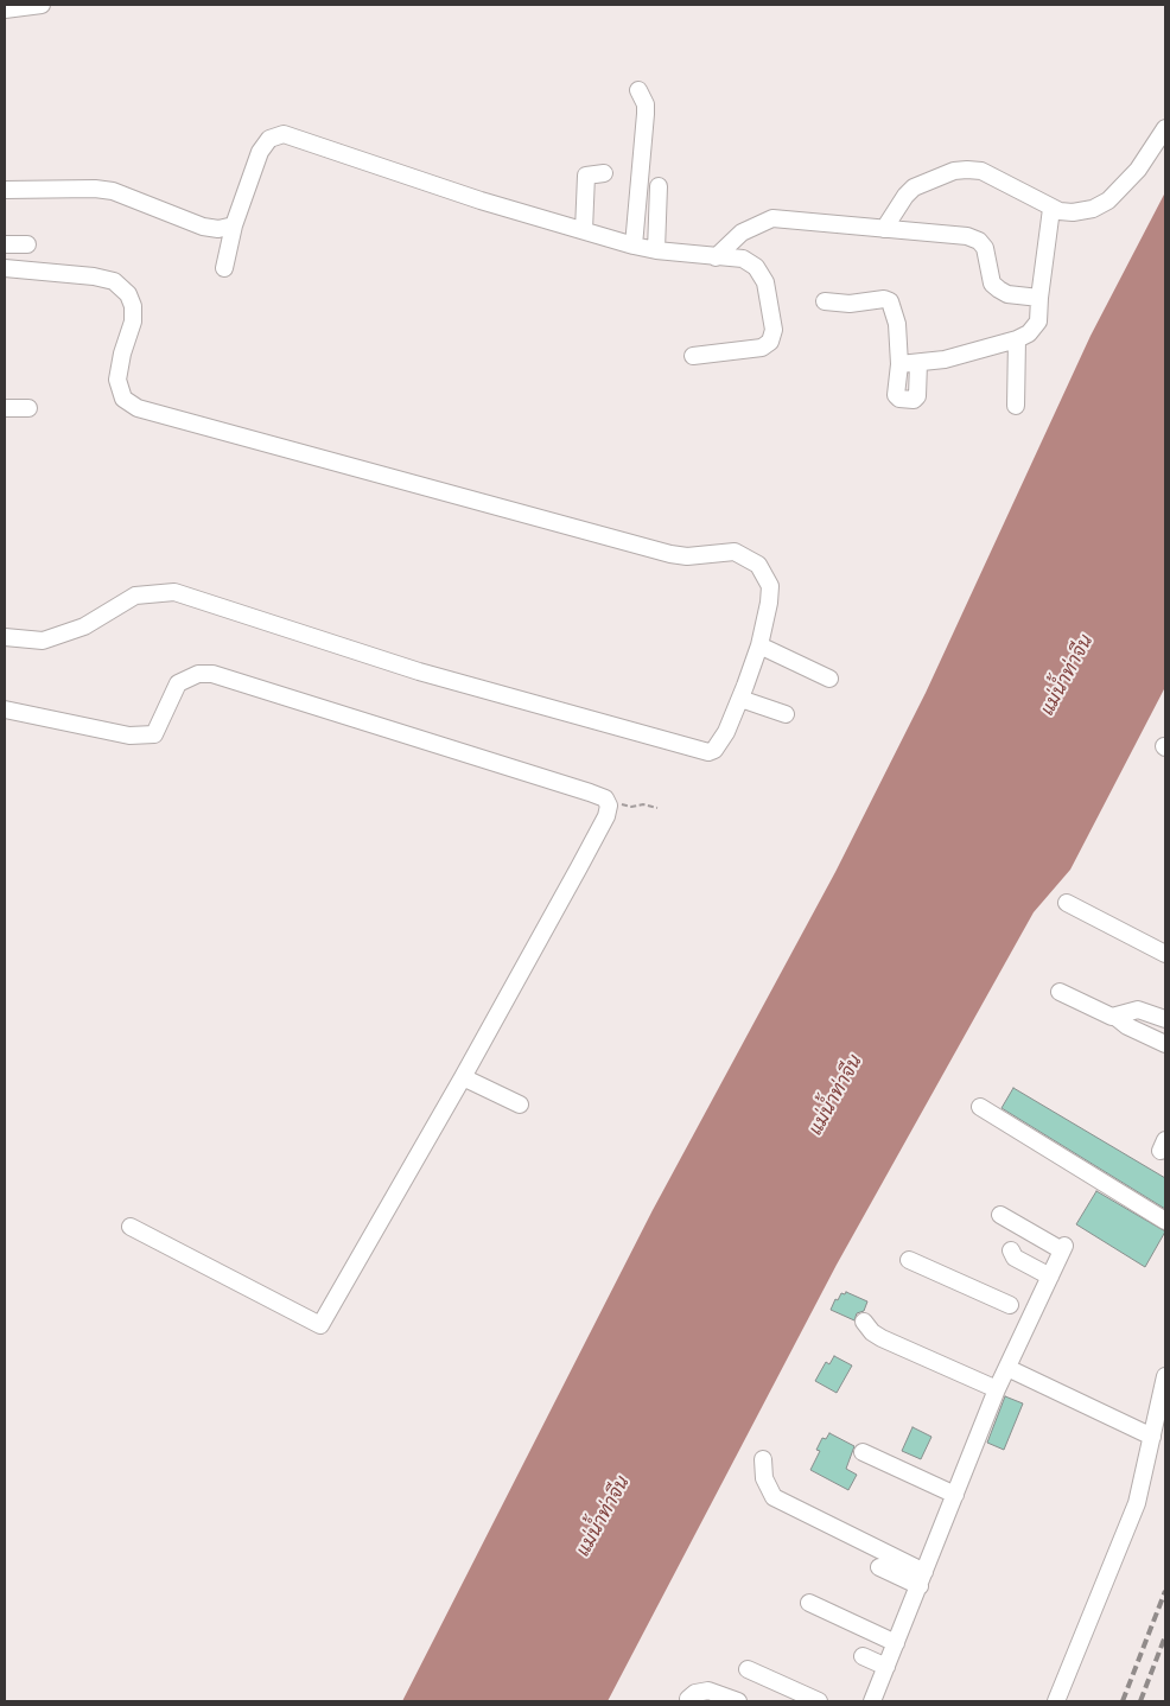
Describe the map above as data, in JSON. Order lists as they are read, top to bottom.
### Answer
{
  "water": ["แม่น้ำท่าจีน"]
}
